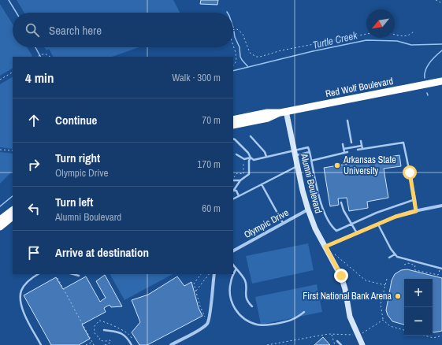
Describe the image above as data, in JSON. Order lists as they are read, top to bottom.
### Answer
{
  "streets": {
    "highway": ["Red Wolf Boulevard"],
    "street": ["Alumni Boulevard", "Olympic Drive"]
  },
  "crossings": [
    ["Red Wolf Boulevard", "Alumni Boulevard"],
    ["Alumni Boulevard", "Olympic Drive"]
  ],
  "water": ["Turtle Creek"],
  "places": ["Arkansas State University", "First National Bank Arena"],
  "north": "bottom left",
  "page": {
    "search": "Search here",
    "heading": ["4 min", "Walk · 300 m"],
    "list": [
      ["Continue", "70 m"],
      ["Turn right", "Olympic Drive", "170 m"],
      ["Turn left", "Alumni Boulevard", "60 m"],
      "Arrive at destination"
    ],
    "map_buttons": ["+", "−"]
  }
}
